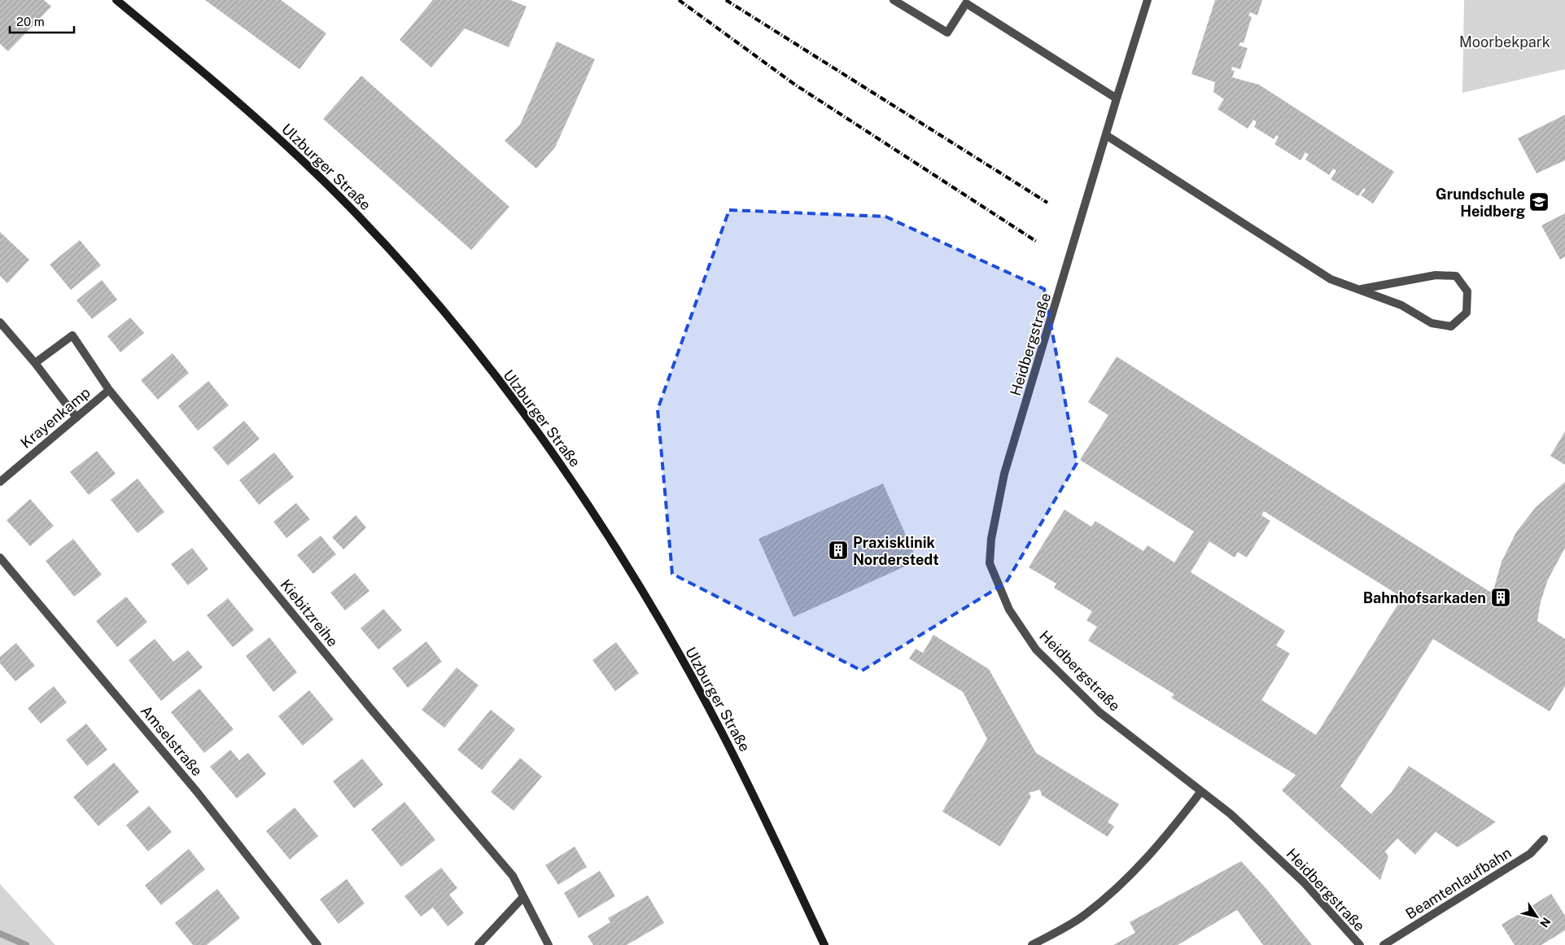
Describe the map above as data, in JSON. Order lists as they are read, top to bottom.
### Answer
{
  "streets": {
    "main road": ["Ulzburger Straße"],
    "street": [
      "Heidbergstraße",
      "Krayenkamp",
      "Kiebitzreihe",
      "Amselstraße",
      "Beamtenlaufbahn"
    ]
  },
  "crossings": [
    ["Krayenkamp", "Kiebitzreihe"]
  ],
  "parks": ["Moorbekpark"],
  "places": {
    "school or university": ["Grundschule Heidberg"],
    "building": ["Praxisklinik Norderstedt", "Bahnhofsarkaden"]
  },
  "scale_bar": "20 m",
  "north": "bottom right"
}
